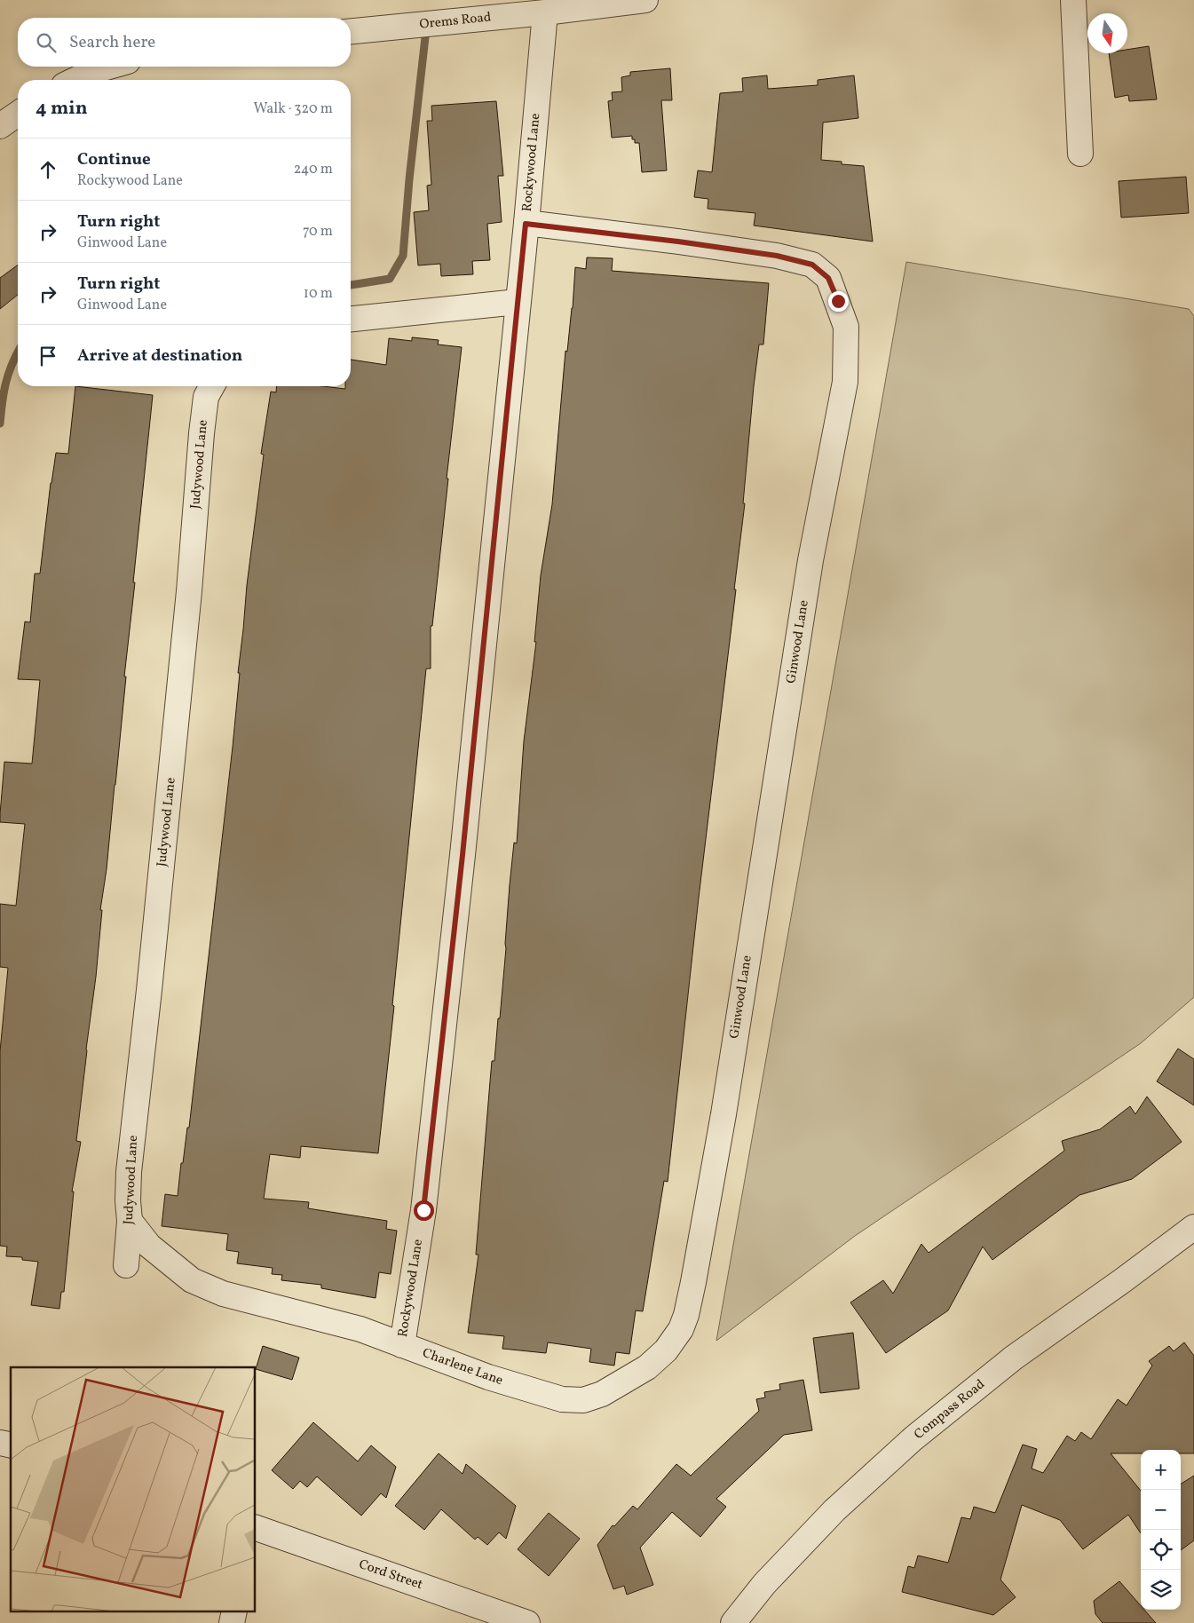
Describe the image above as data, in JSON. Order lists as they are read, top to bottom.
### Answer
{
  "streets": {
    "street": [
      "Orems Road",
      "Rockywood Lane",
      "Judywood Lane",
      "Ginwood Lane",
      "Charlene Lane",
      "Compass Road",
      "Cord Street"
    ]
  },
  "crossings": [
    ["Orems Road", "Rockywood Lane"],
    ["Rockywood Lane", "Ginwood Lane"],
    ["Rockywood Lane", "Charlene Lane"],
    ["Judywood Lane", "Charlene Lane"],
    ["Ginwood Lane", "Charlene Lane"]
  ],
  "north": "bottom",
  "page": {
    "search": "Search here",
    "heading": ["4 min", "Walk · 320 m"],
    "list": [
      ["Continue", "Rockywood Lane", "240 m"],
      ["Turn right", "Ginwood Lane", "70 m"],
      ["Turn right", "Ginwood Lane", "10 m"],
      "Arrive at destination"
    ],
    "map_buttons": ["+", "−"]
  }
}
